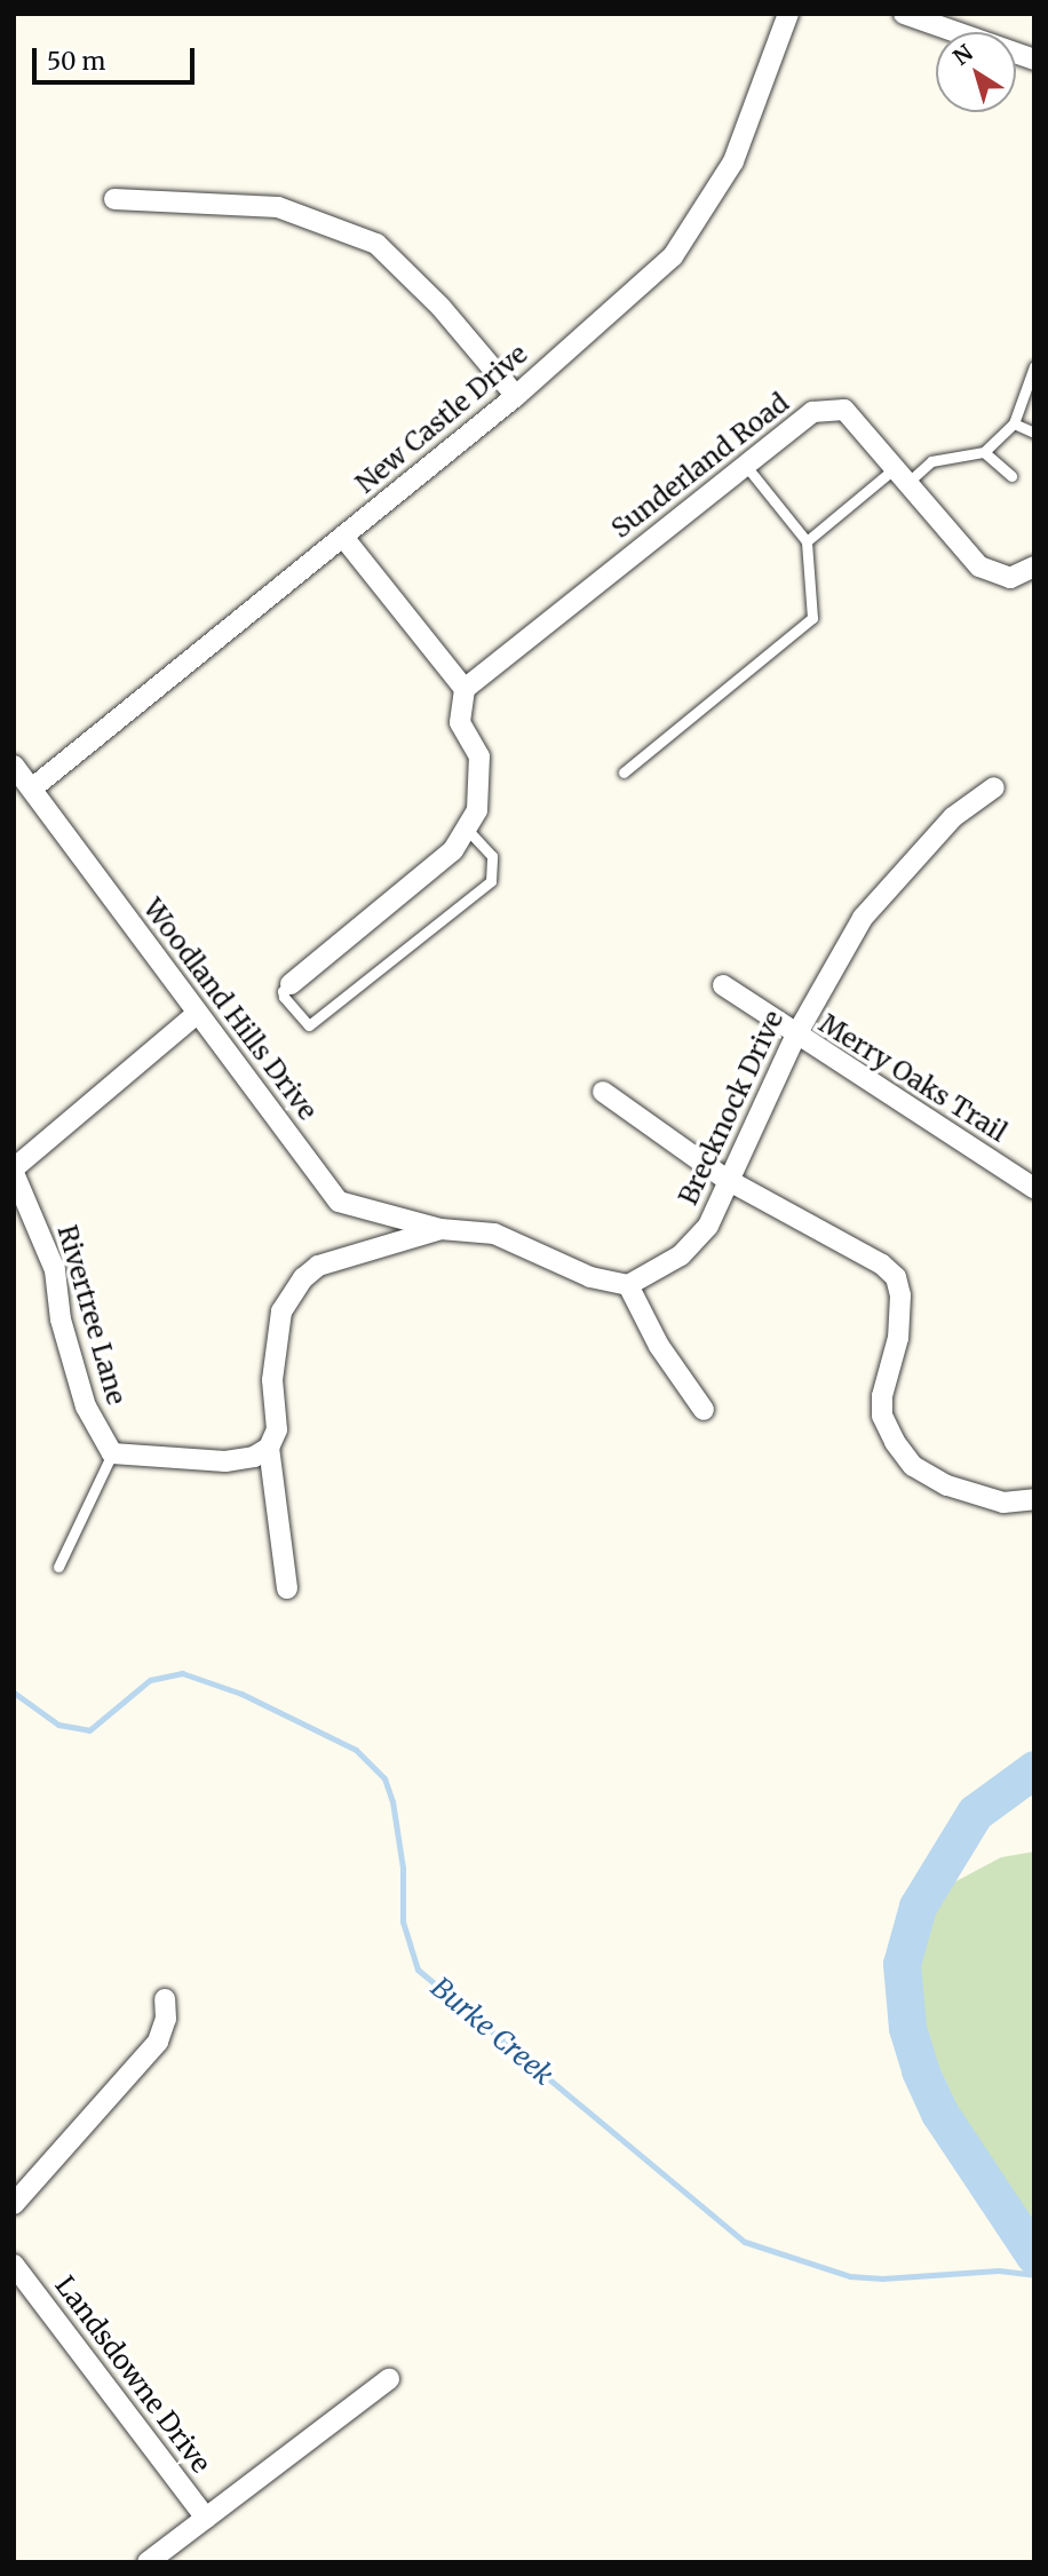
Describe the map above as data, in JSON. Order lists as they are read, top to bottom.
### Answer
{
  "streets": {
    "street": [
      "New Castle Drive",
      "Sunderland Road",
      "Woodland Hills Drive",
      "Merry Oaks Trail",
      "Brecknock Drive",
      "Rivertree Lane",
      "Landsdowne Drive"
    ]
  },
  "crossings": [
    ["New Castle Drive", "Woodland Hills Drive"],
    ["Merry Oaks Trail", "Brecknock Drive"]
  ],
  "water": ["Burke Creek"],
  "scale_bar": "50 m",
  "north": "top left"
}
